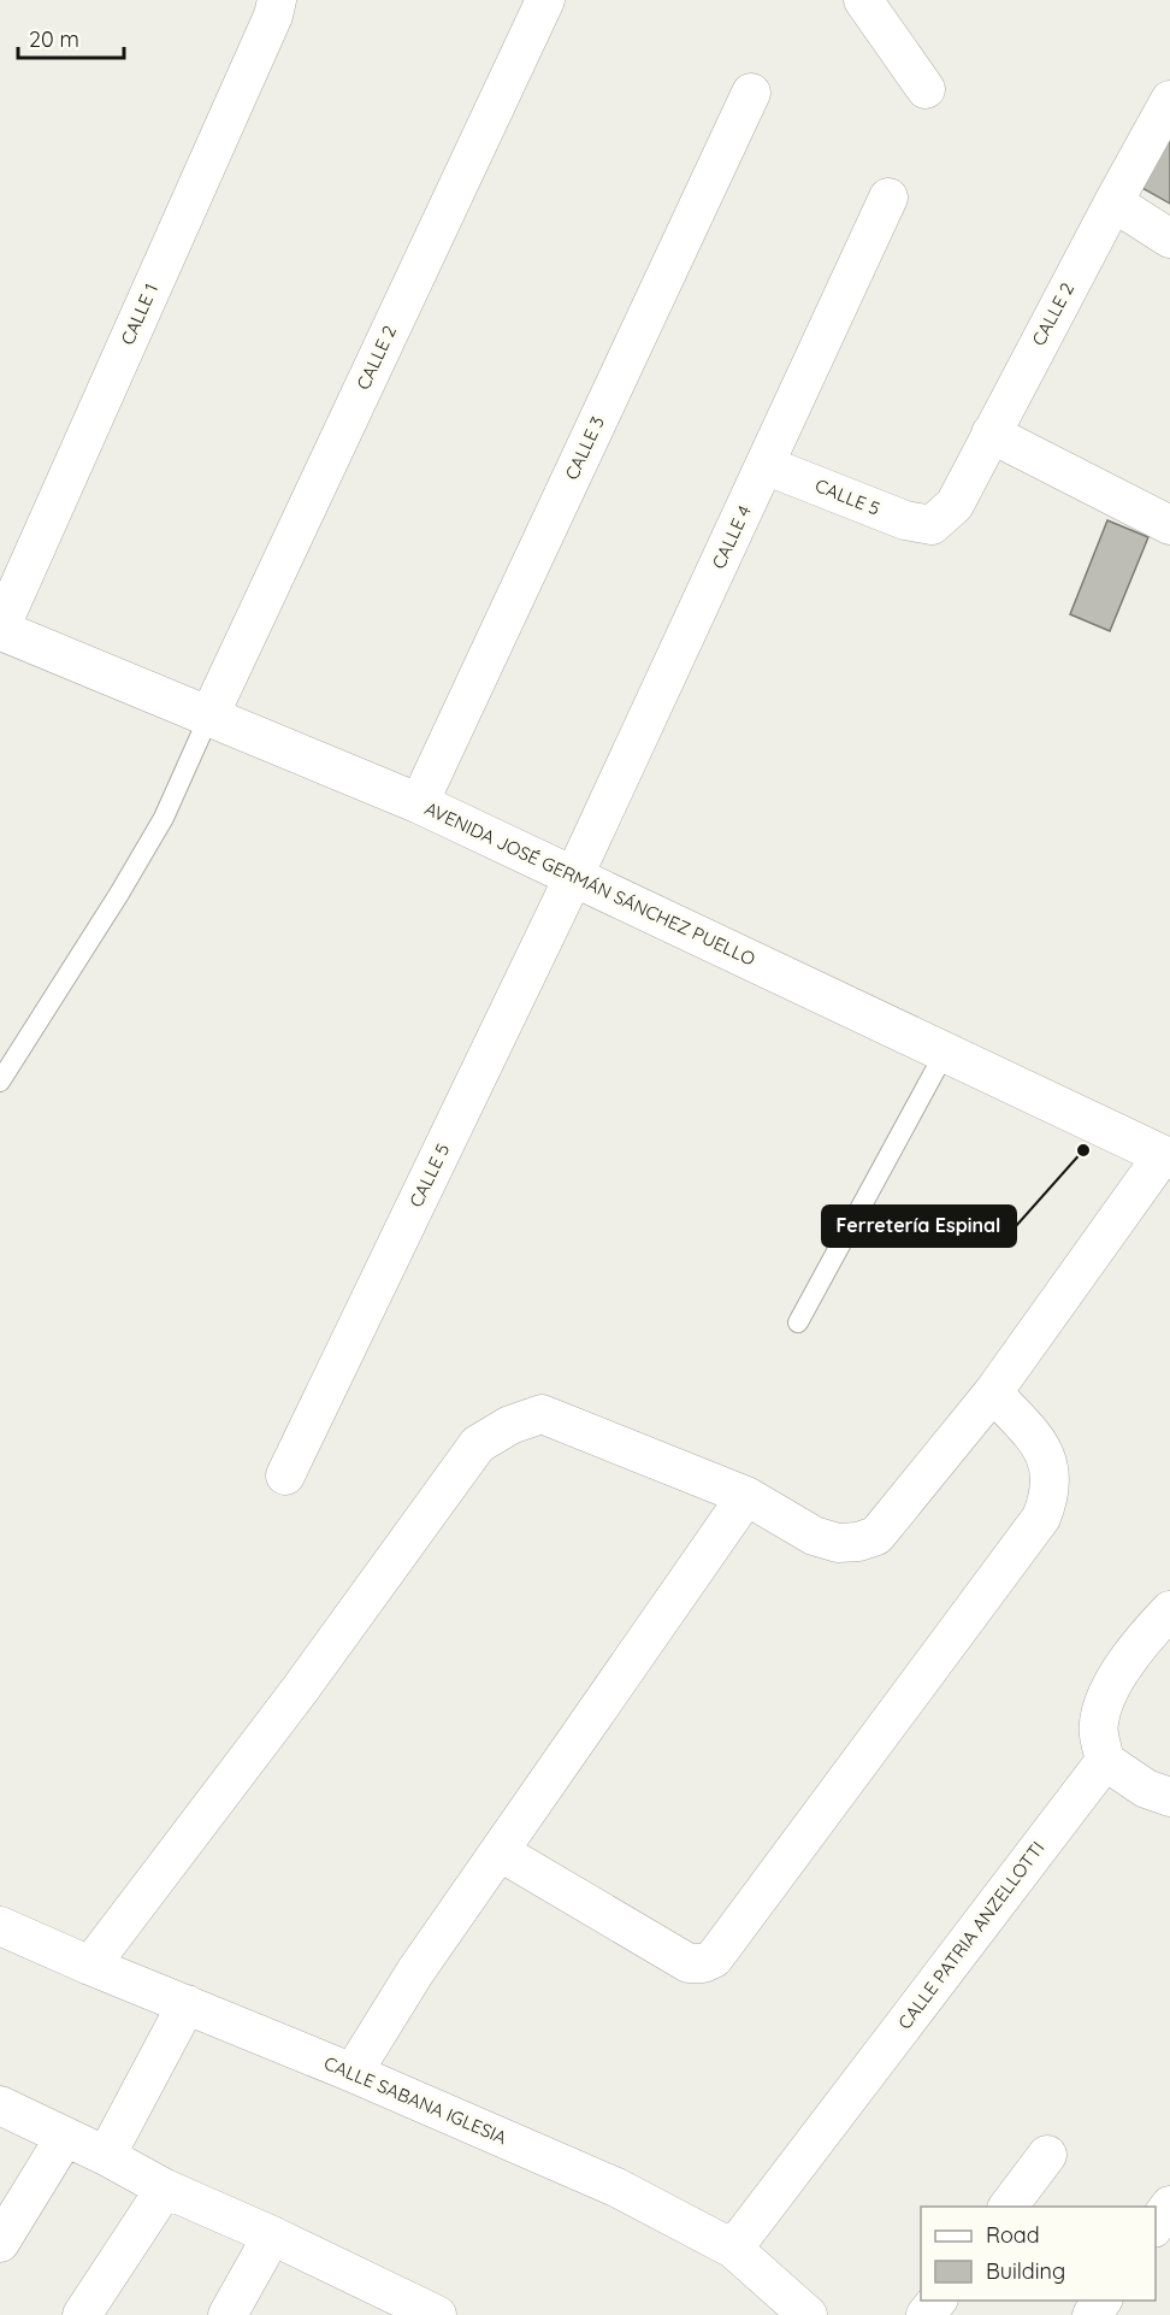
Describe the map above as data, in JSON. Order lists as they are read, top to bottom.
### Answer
{
  "streets": {
    "main road": ["AVENIDA JOSÉ GERMÁN SÁNCHEZ PUELLO"],
    "street": [
      "CALLE 1",
      "CALLE 2",
      "CALLE 3",
      "CALLE 5",
      "CALLE 4",
      "CALLE PATRIA ANZELLOTTI",
      "CALLE SABANA IGLESIA"
    ]
  },
  "crossings": [
    ["CALLE 1", "AVENIDA JOSÉ GERMÁN SÁNCHEZ PUELLO"],
    ["CALLE 2", "CALLE 5"],
    ["CALLE 2", "AVENIDA JOSÉ GERMÁN SÁNCHEZ PUELLO"],
    ["CALLE 3", "AVENIDA JOSÉ GERMÁN SÁNCHEZ PUELLO"],
    ["CALLE 5", "CALLE 4"],
    ["CALLE 5", "AVENIDA JOSÉ GERMÁN SÁNCHEZ PUELLO"],
    ["CALLE 4", "AVENIDA JOSÉ GERMÁN SÁNCHEZ PUELLO"],
    ["CALLE PATRIA ANZELLOTTI", "CALLE SABANA IGLESIA"]
  ],
  "places": ["Ferretería Espinal"],
  "legend": ["Road", "Building"],
  "scale_bar": "20 m"
}
